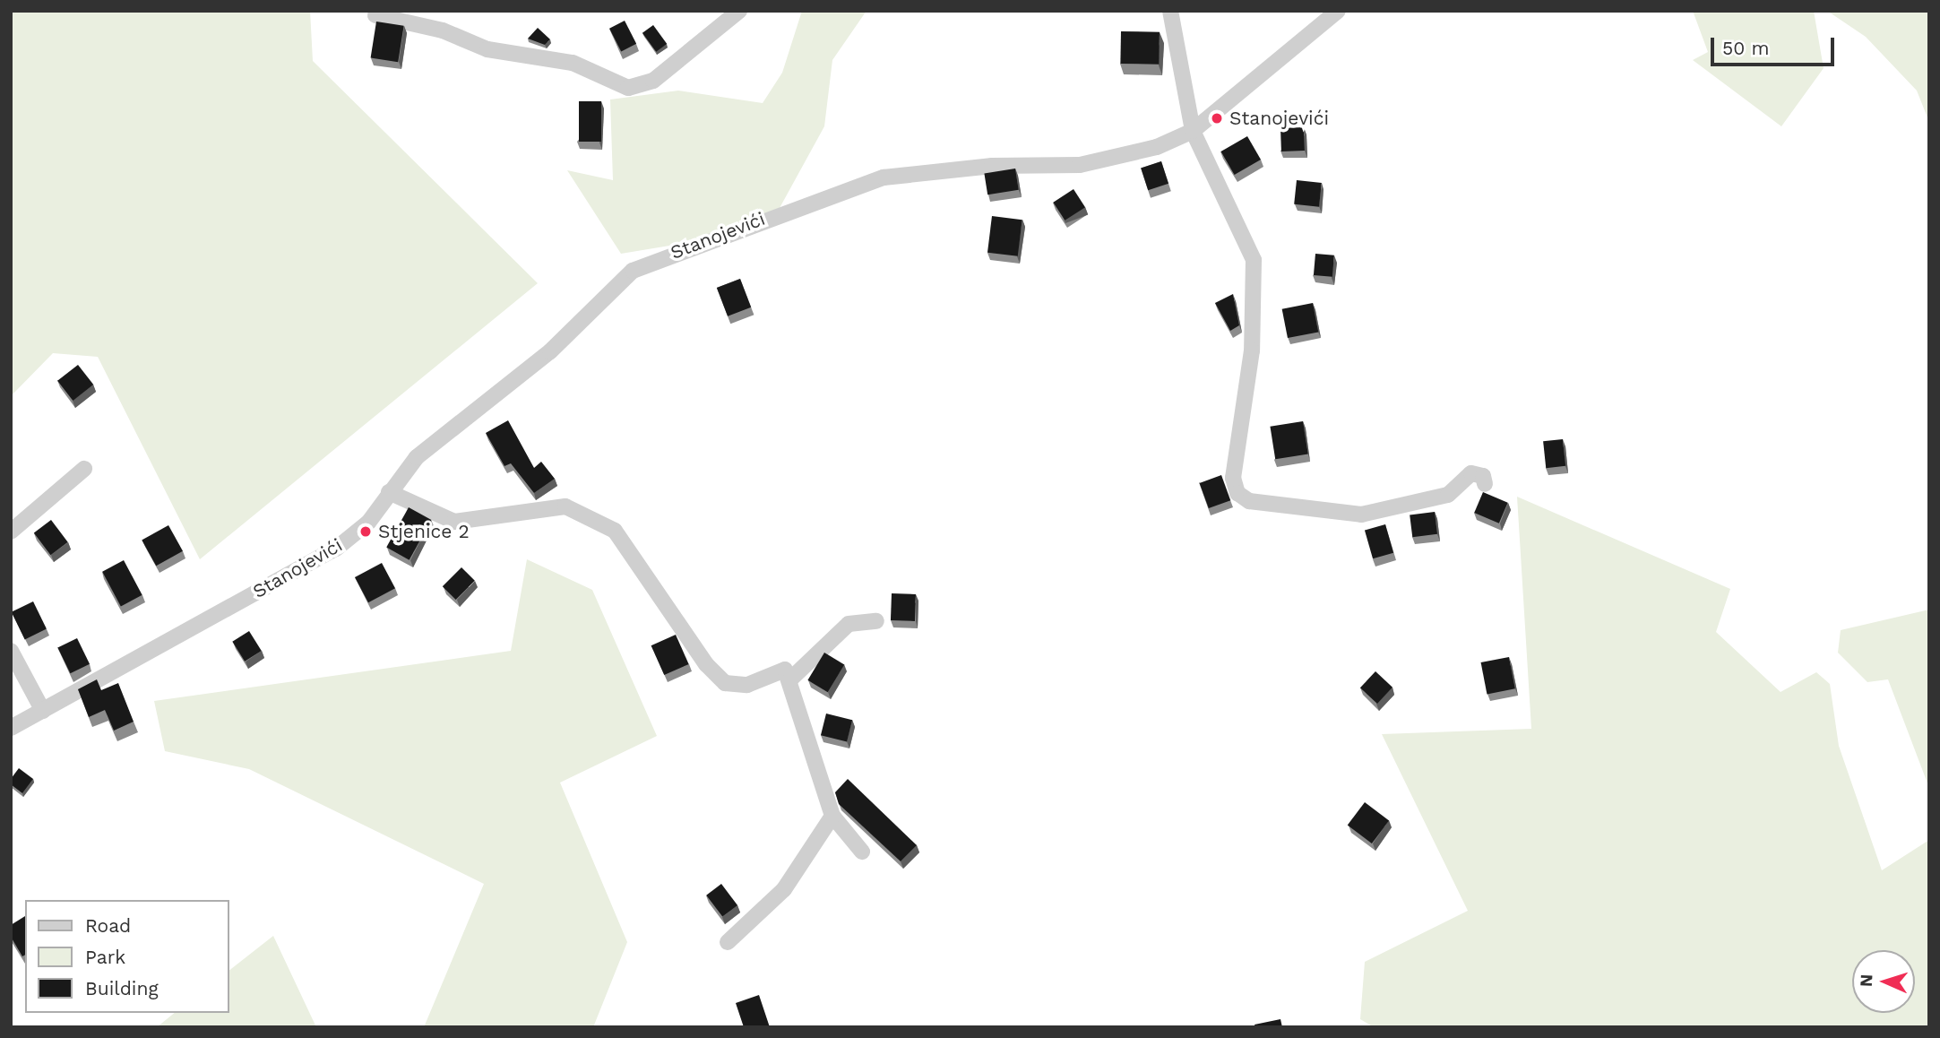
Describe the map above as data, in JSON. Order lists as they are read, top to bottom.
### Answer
{
  "streets": {
    "street": ["Stanojevići"]
  },
  "places": ["Stanojevići", "Stjenice 2"],
  "legend": ["Road", "Park", "Building"],
  "scale_bar": "50 m",
  "north": "left"
}
